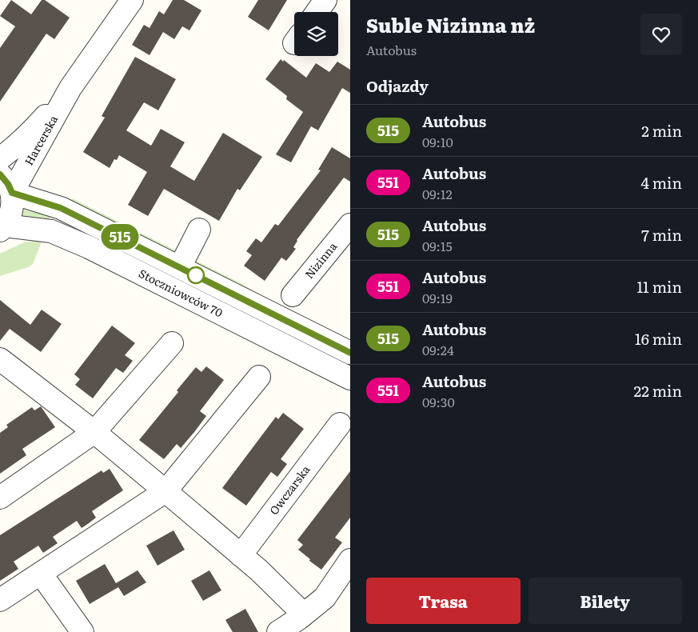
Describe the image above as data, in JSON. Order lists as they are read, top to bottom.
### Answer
{
  "streets": {
    "street": [
      "Harcerska",
      "Nizinna",
      "Stoczniowców 70",
      "Owczarska"
    ]
  },
  "lines": ["bus line 515"],
  "page": {
    "on_map": "515",
    "heading": [
      ["Suble Nizinna nż", "Autobus"],
      "Odjazdy"
    ],
    "list": [
      {
        "mark": "515",
        "name": "Autobus",
        "note": "09:10",
        "value": "2 min"
      },
      {
        "mark": "551",
        "name": "Autobus",
        "note": "09:12",
        "value": "4 min"
      },
      {
        "mark": "515",
        "name": "Autobus",
        "note": "09:15",
        "value": "7 min"
      },
      {
        "mark": "551",
        "name": "Autobus",
        "note": "09:19",
        "value": "11 min"
      },
      {
        "mark": "515",
        "name": "Autobus",
        "note": "09:24",
        "value": "16 min"
      },
      {
        "mark": "551",
        "name": "Autobus",
        "note": "09:30",
        "value": "22 min"
      }
    ],
    "buttons": ["Trasa", "Bilety"]
  }
}
